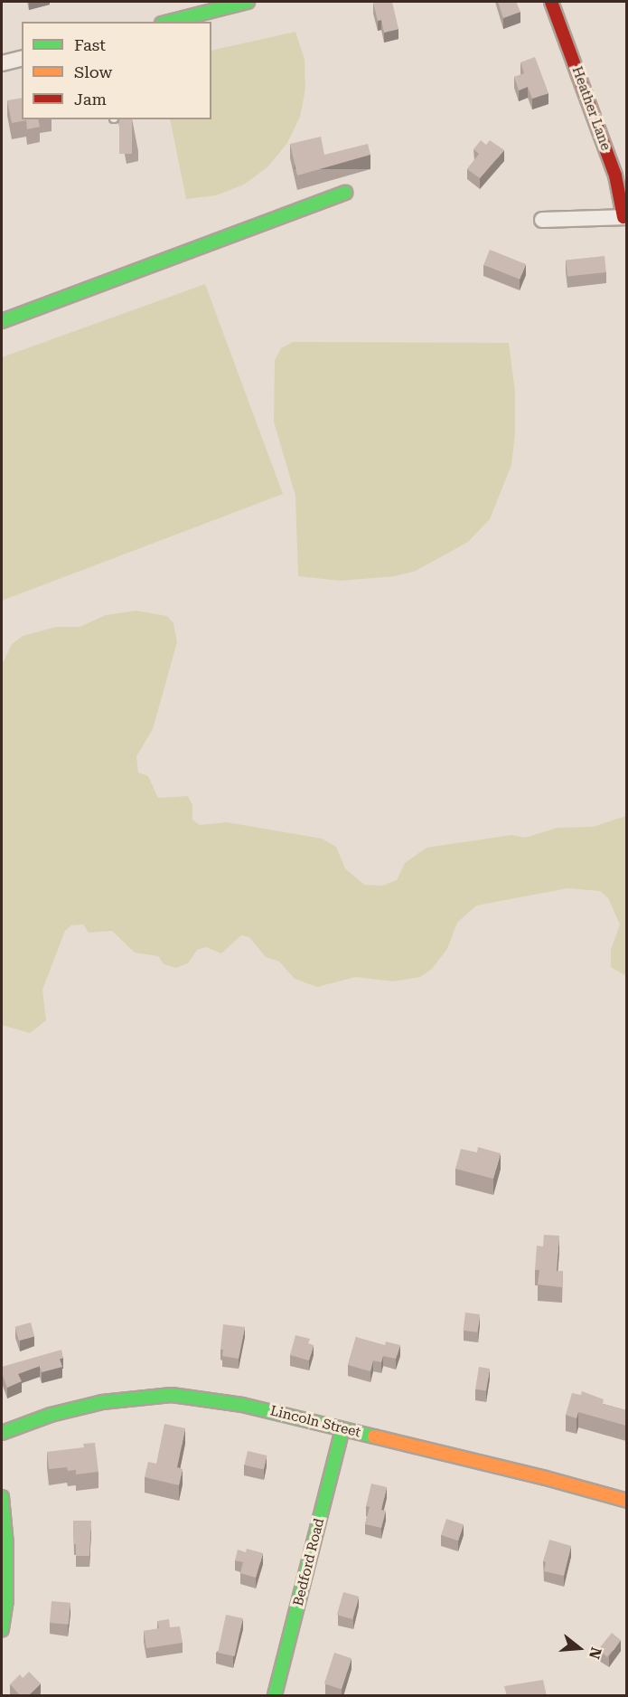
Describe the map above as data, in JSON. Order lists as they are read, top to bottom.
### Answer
{
  "streets": {
    "street": ["Heather Lane", "Lincoln Street", "Bedford Road"]
  },
  "crossings": [
    ["Lincoln Street", "Bedford Road"]
  ],
  "legend": ["Fast", "Slow", "Jam"],
  "north": "right"
}
